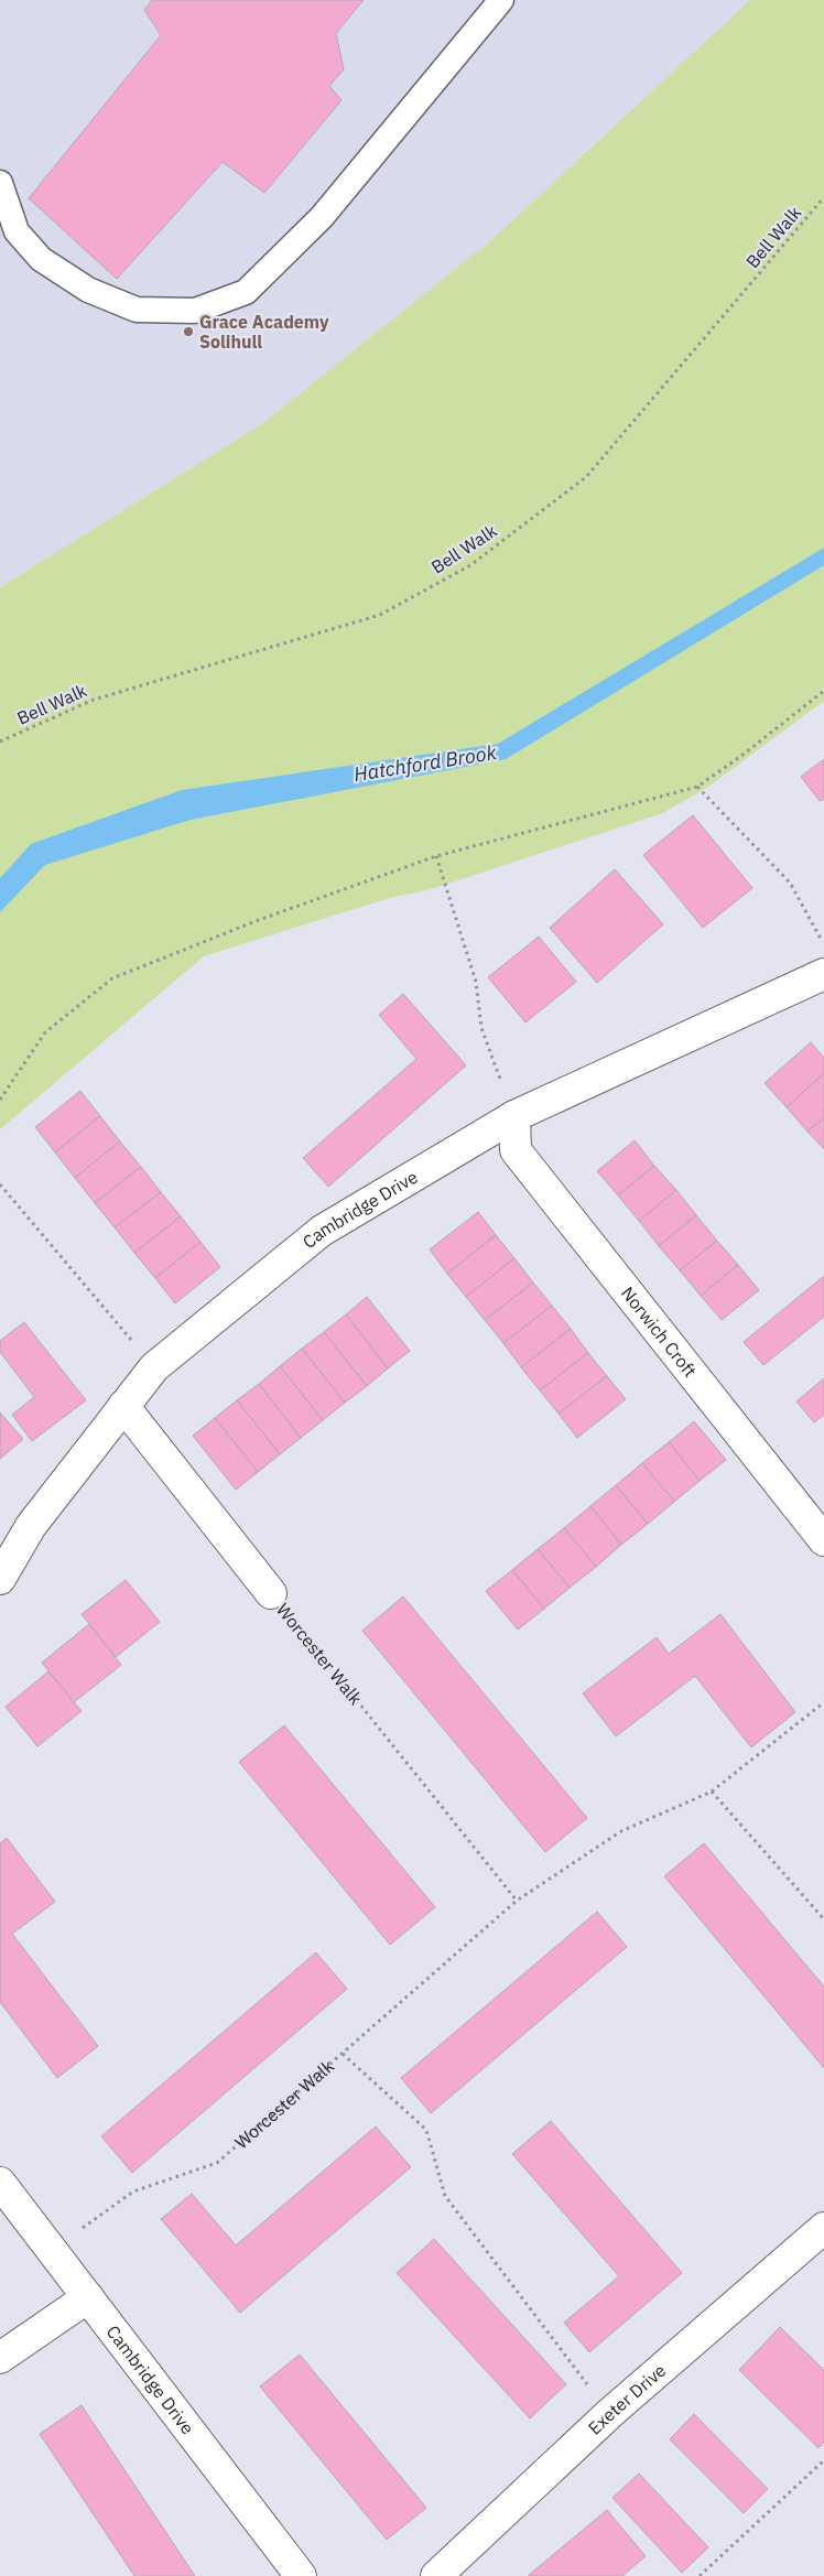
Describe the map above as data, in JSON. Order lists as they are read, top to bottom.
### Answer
{
  "streets": {
    "street": [
      "Cambridge Drive",
      "Norwich Croft",
      "Worcester Walk",
      "Exeter Drive"
    ],
    "path": ["Bell Walk"]
  },
  "crossings": [
    ["Cambridge Drive", "Norwich Croft"],
    ["Cambridge Drive", "Worcester Walk"]
  ],
  "water": ["Hatchford Brook"],
  "places": ["Grace Academy Solihull"]
}
